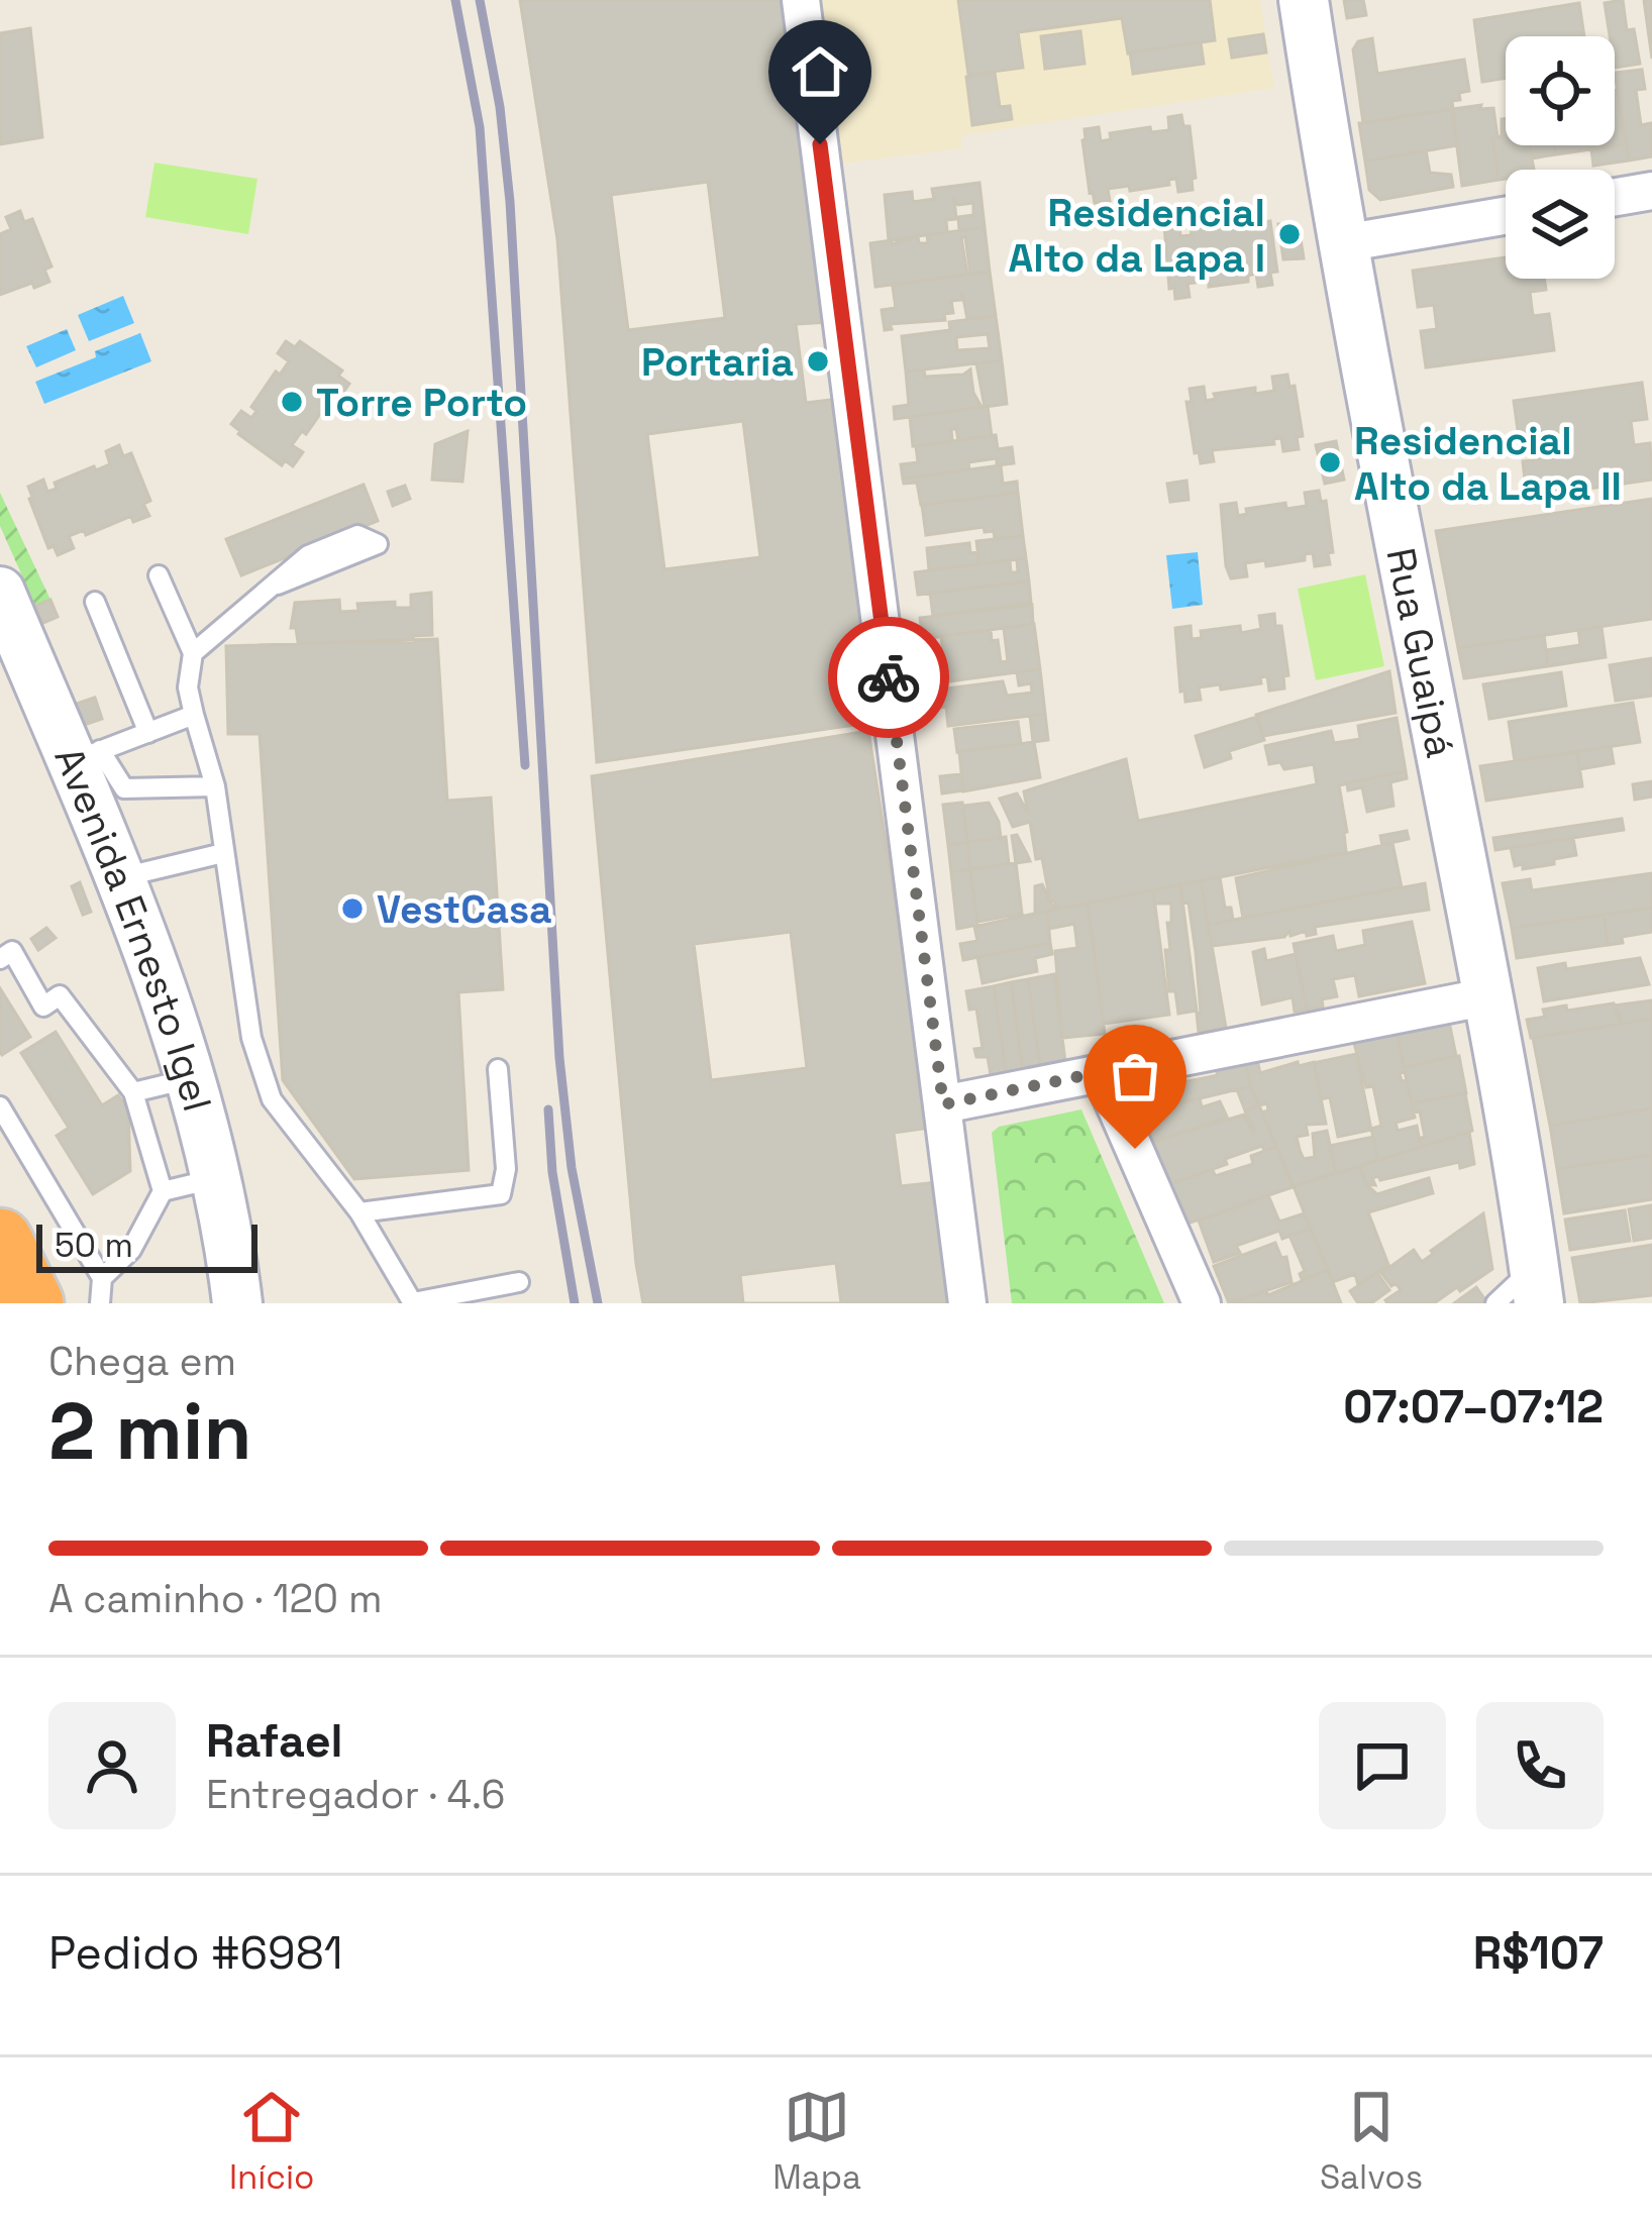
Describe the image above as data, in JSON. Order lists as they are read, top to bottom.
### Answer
{
  "streets": {
    "main road": ["Rua Guaipá", "Avenida Ernesto Igel"]
  },
  "places": [
    "Residencial Alto da Lapa I",
    "Portaria",
    "Torre Porto",
    "Residencial Alto da Lapa II",
    "VestCasa"
  ],
  "scale_bar": "50 m",
  "page": {
    "scale": "50 m",
    "heading": ["2 min", "Chega em", "07:07–07:12"],
    "panel": [
      "Rafael",
      "Entregador · 4.6",
      "Pedido #6981",
      "R$107"
    ],
    "bar": "A caminho · 120 m",
    "tabs": ["Início", "Mapa", "Salvos"]
  }
}
